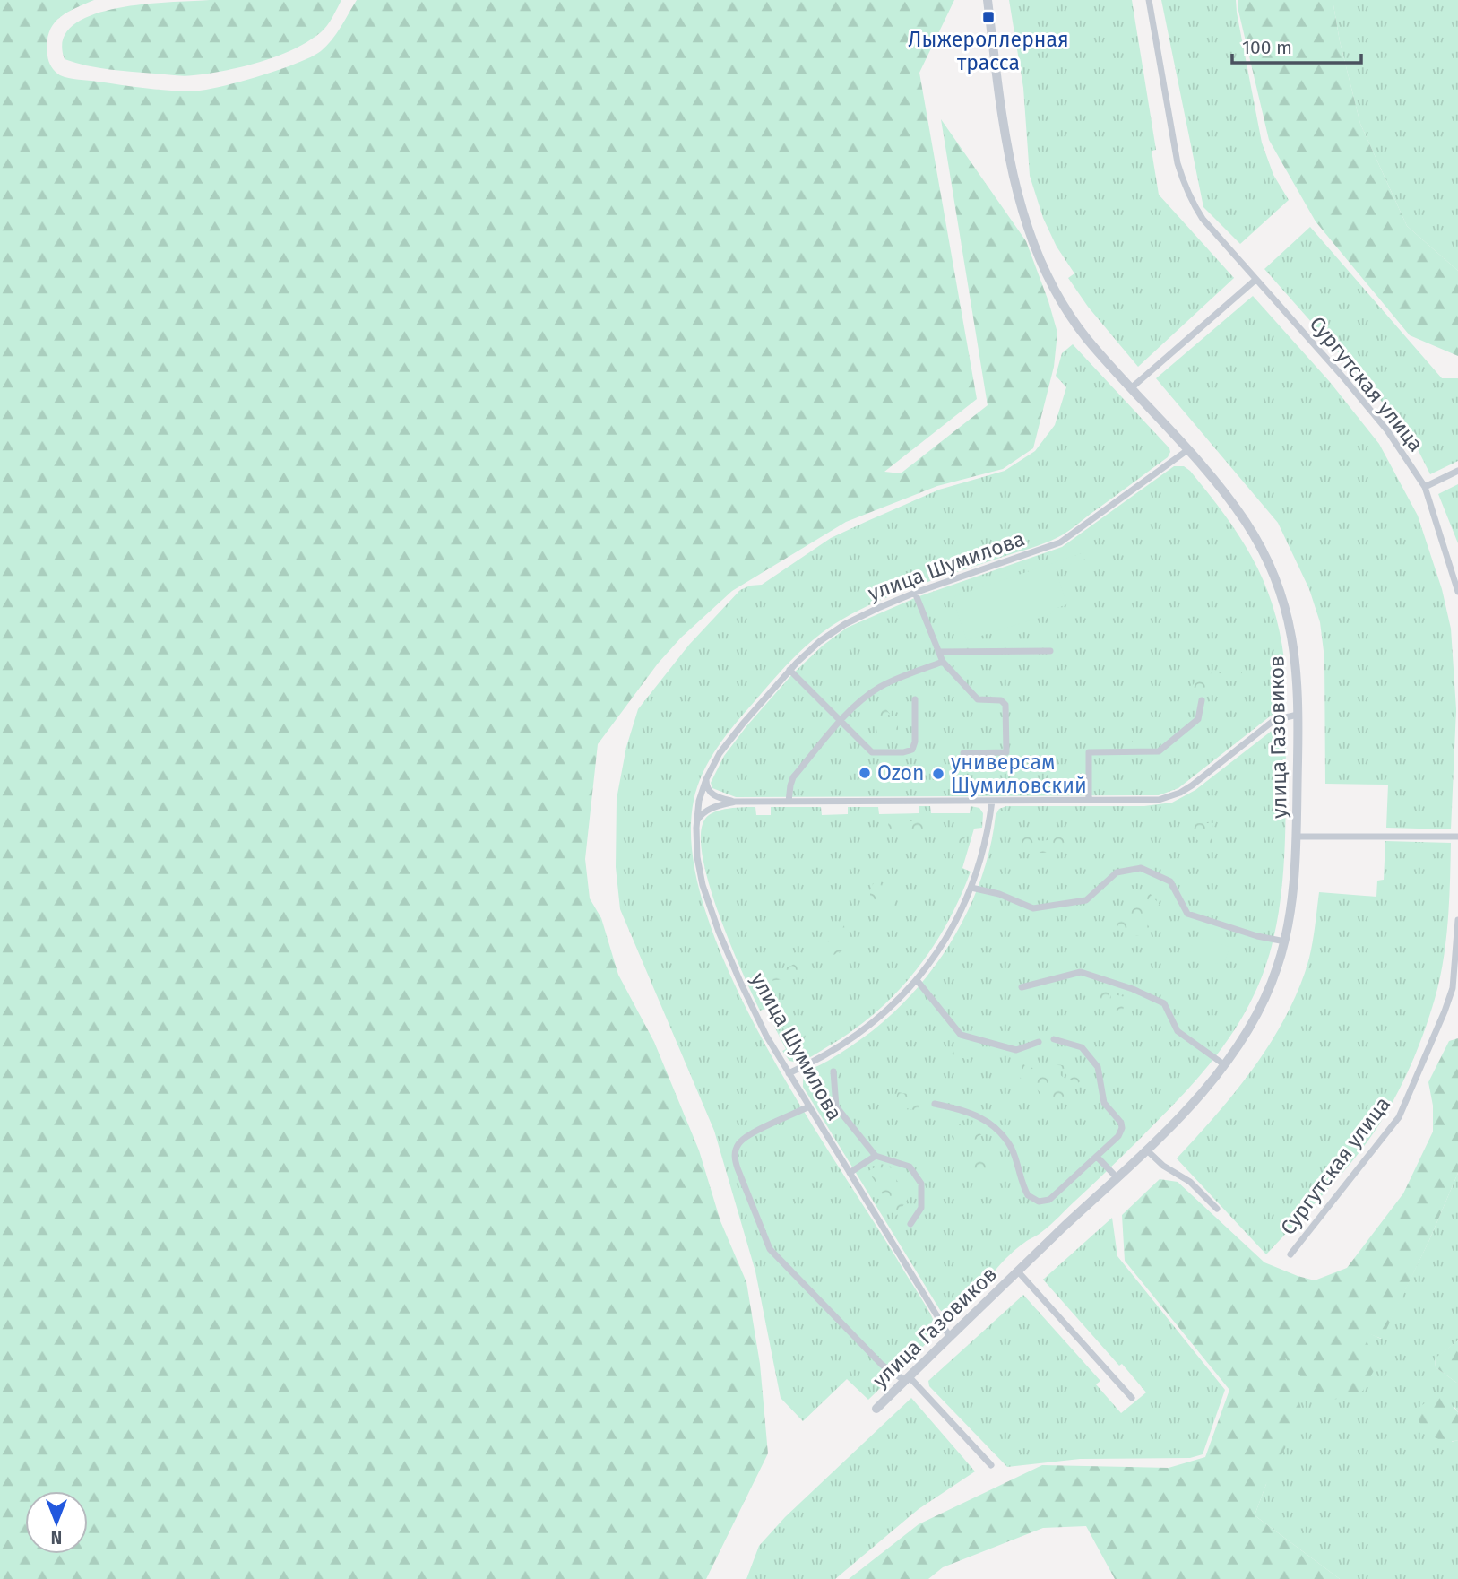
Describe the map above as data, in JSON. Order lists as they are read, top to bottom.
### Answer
{
  "streets": {
    "street": ["Сургутская улица", "улица Шумилова", "улица Газовиков"]
  },
  "crossings": [
    ["улица Шумилова", "улица Газовиков"]
  ],
  "places": {
    "transit": ["Лыжероллерная трасса"],
    "other": ["Ozon", "универсам Шумиловский"]
  },
  "scale_bar": "100 m",
  "north": "bottom"
}
